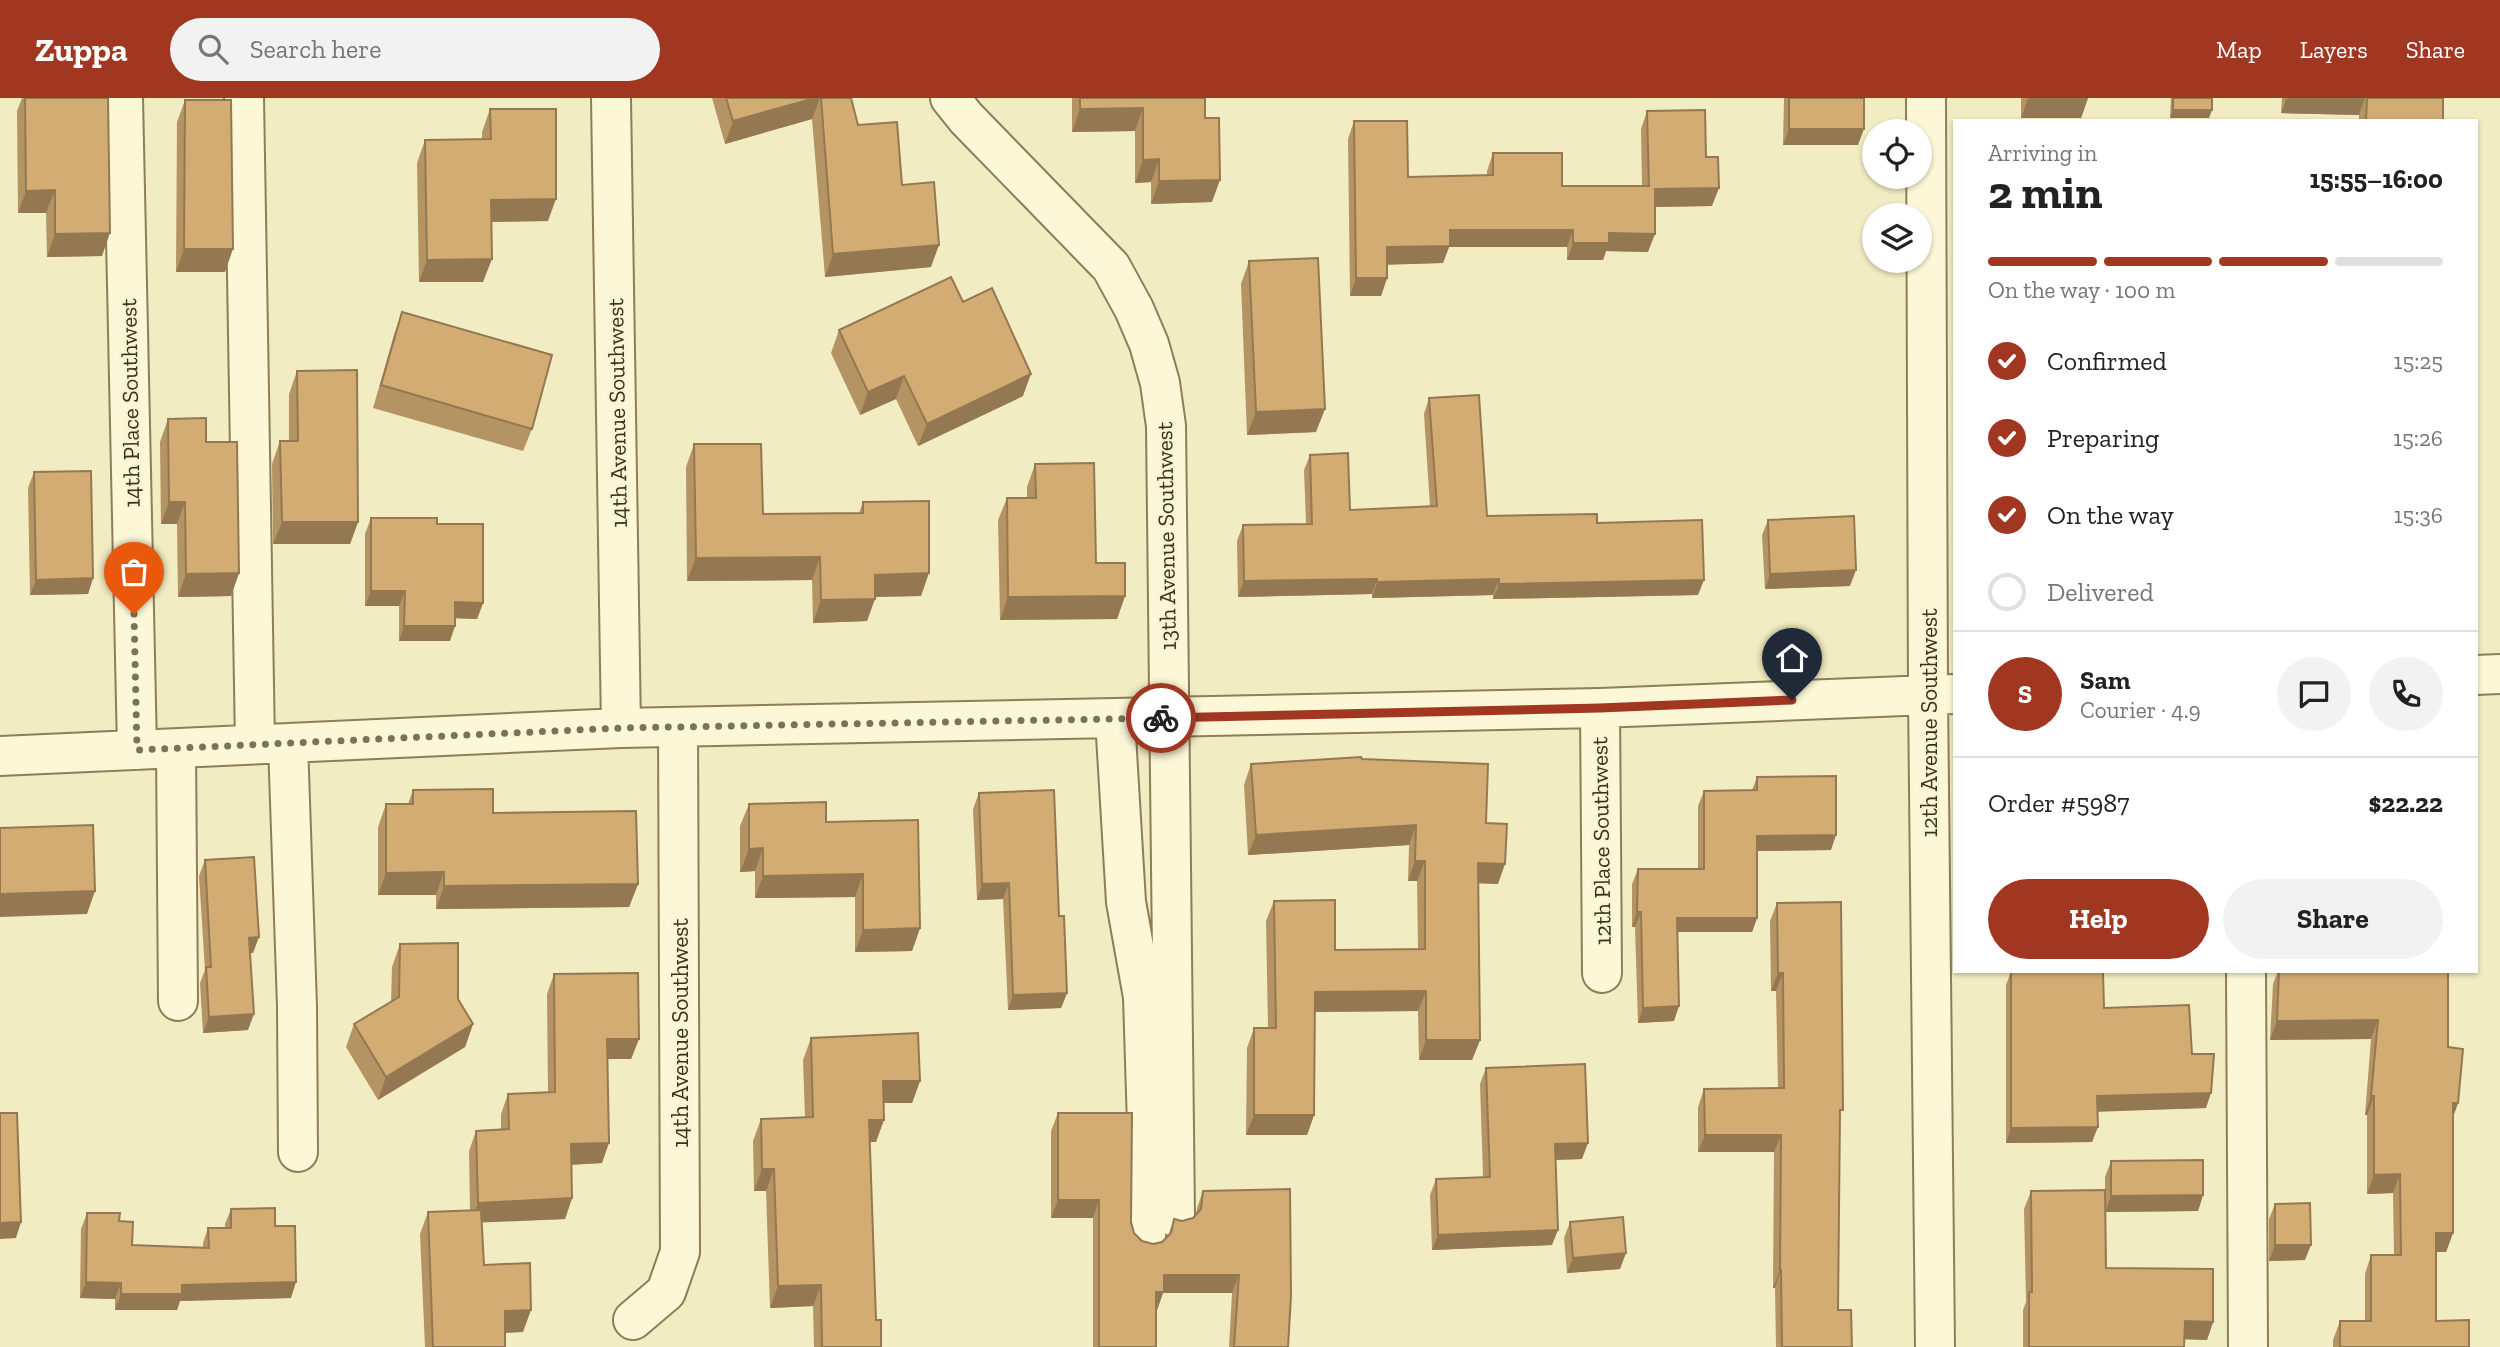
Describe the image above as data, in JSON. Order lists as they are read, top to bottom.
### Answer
{
  "streets": {
    "street": [
      "14th Place Southwest",
      "14th Avenue Southwest",
      "13th Avenue Southwest",
      "12th Avenue Southwest",
      "12th Place Southwest"
    ]
  },
  "page": {
    "header": "Zuppa",
    "search": "Search here",
    "nav": ["Map", "Layers", "Share"],
    "heading": ["2 min", "Arriving in", "15:55–16:00"],
    "panel": [
      "Sam",
      "Courier · 4.9",
      "Order #5987",
      "$22.22"
    ],
    "bar": "On the way · 100 m",
    "list": [
      ["Confirmed", "15:25"],
      ["Preparing", "15:26"],
      ["On the way", "15:36"],
      "Delivered"
    ],
    "round": "S",
    "buttons": ["Help", "Share"]
  }
}
